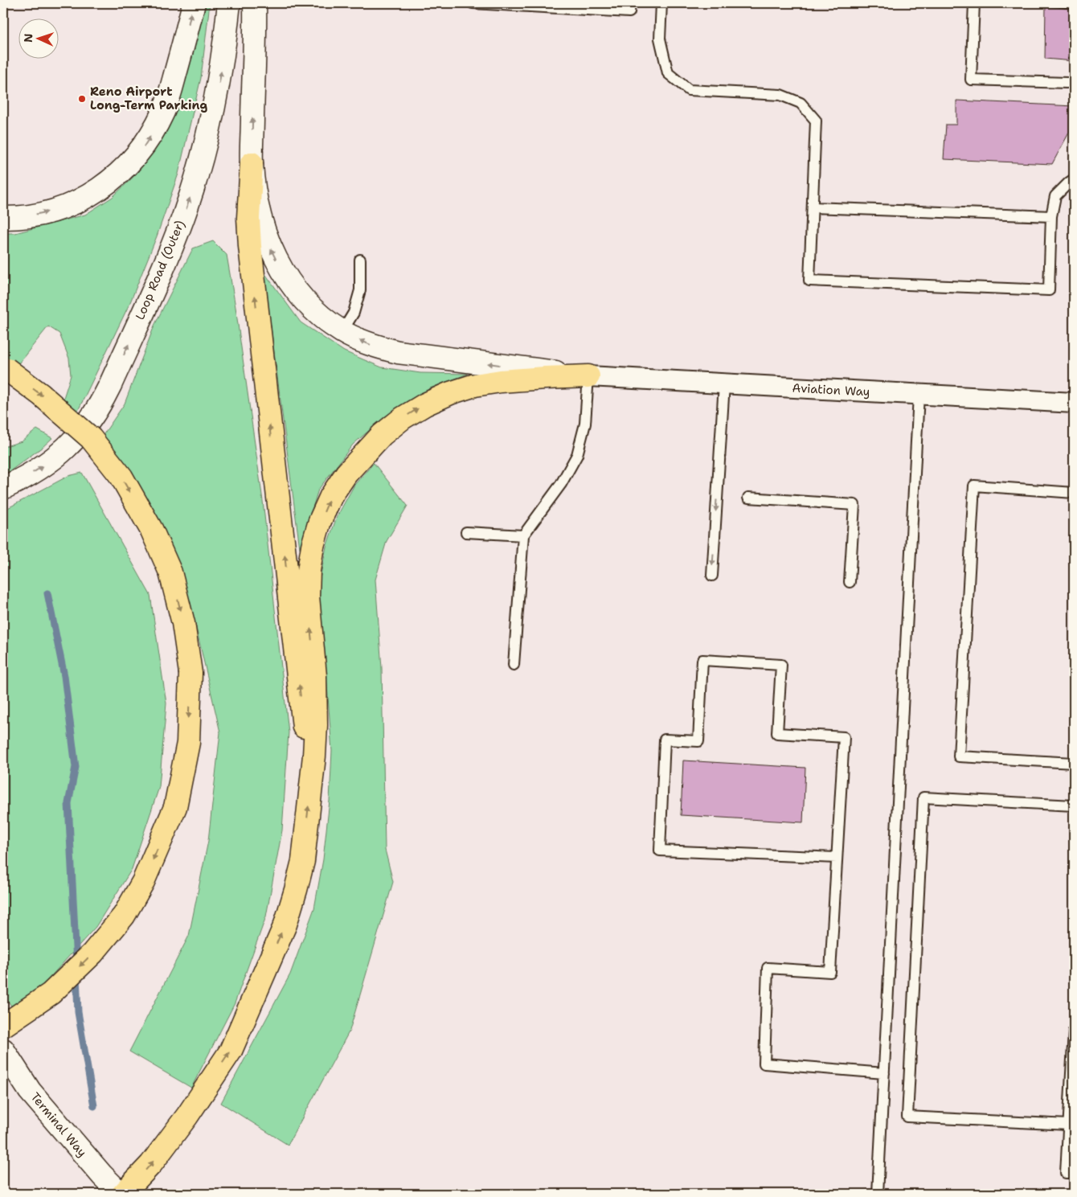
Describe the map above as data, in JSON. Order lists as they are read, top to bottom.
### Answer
{
  "streets": {
    "main road": ["Loop Road (Outer)", "Terminal Way"],
    "street": ["Aviation Way"]
  },
  "one_way": ["Loop Road (Outer)"],
  "places": ["Reno Airport Long-Term Parking"],
  "north": "left"
}
